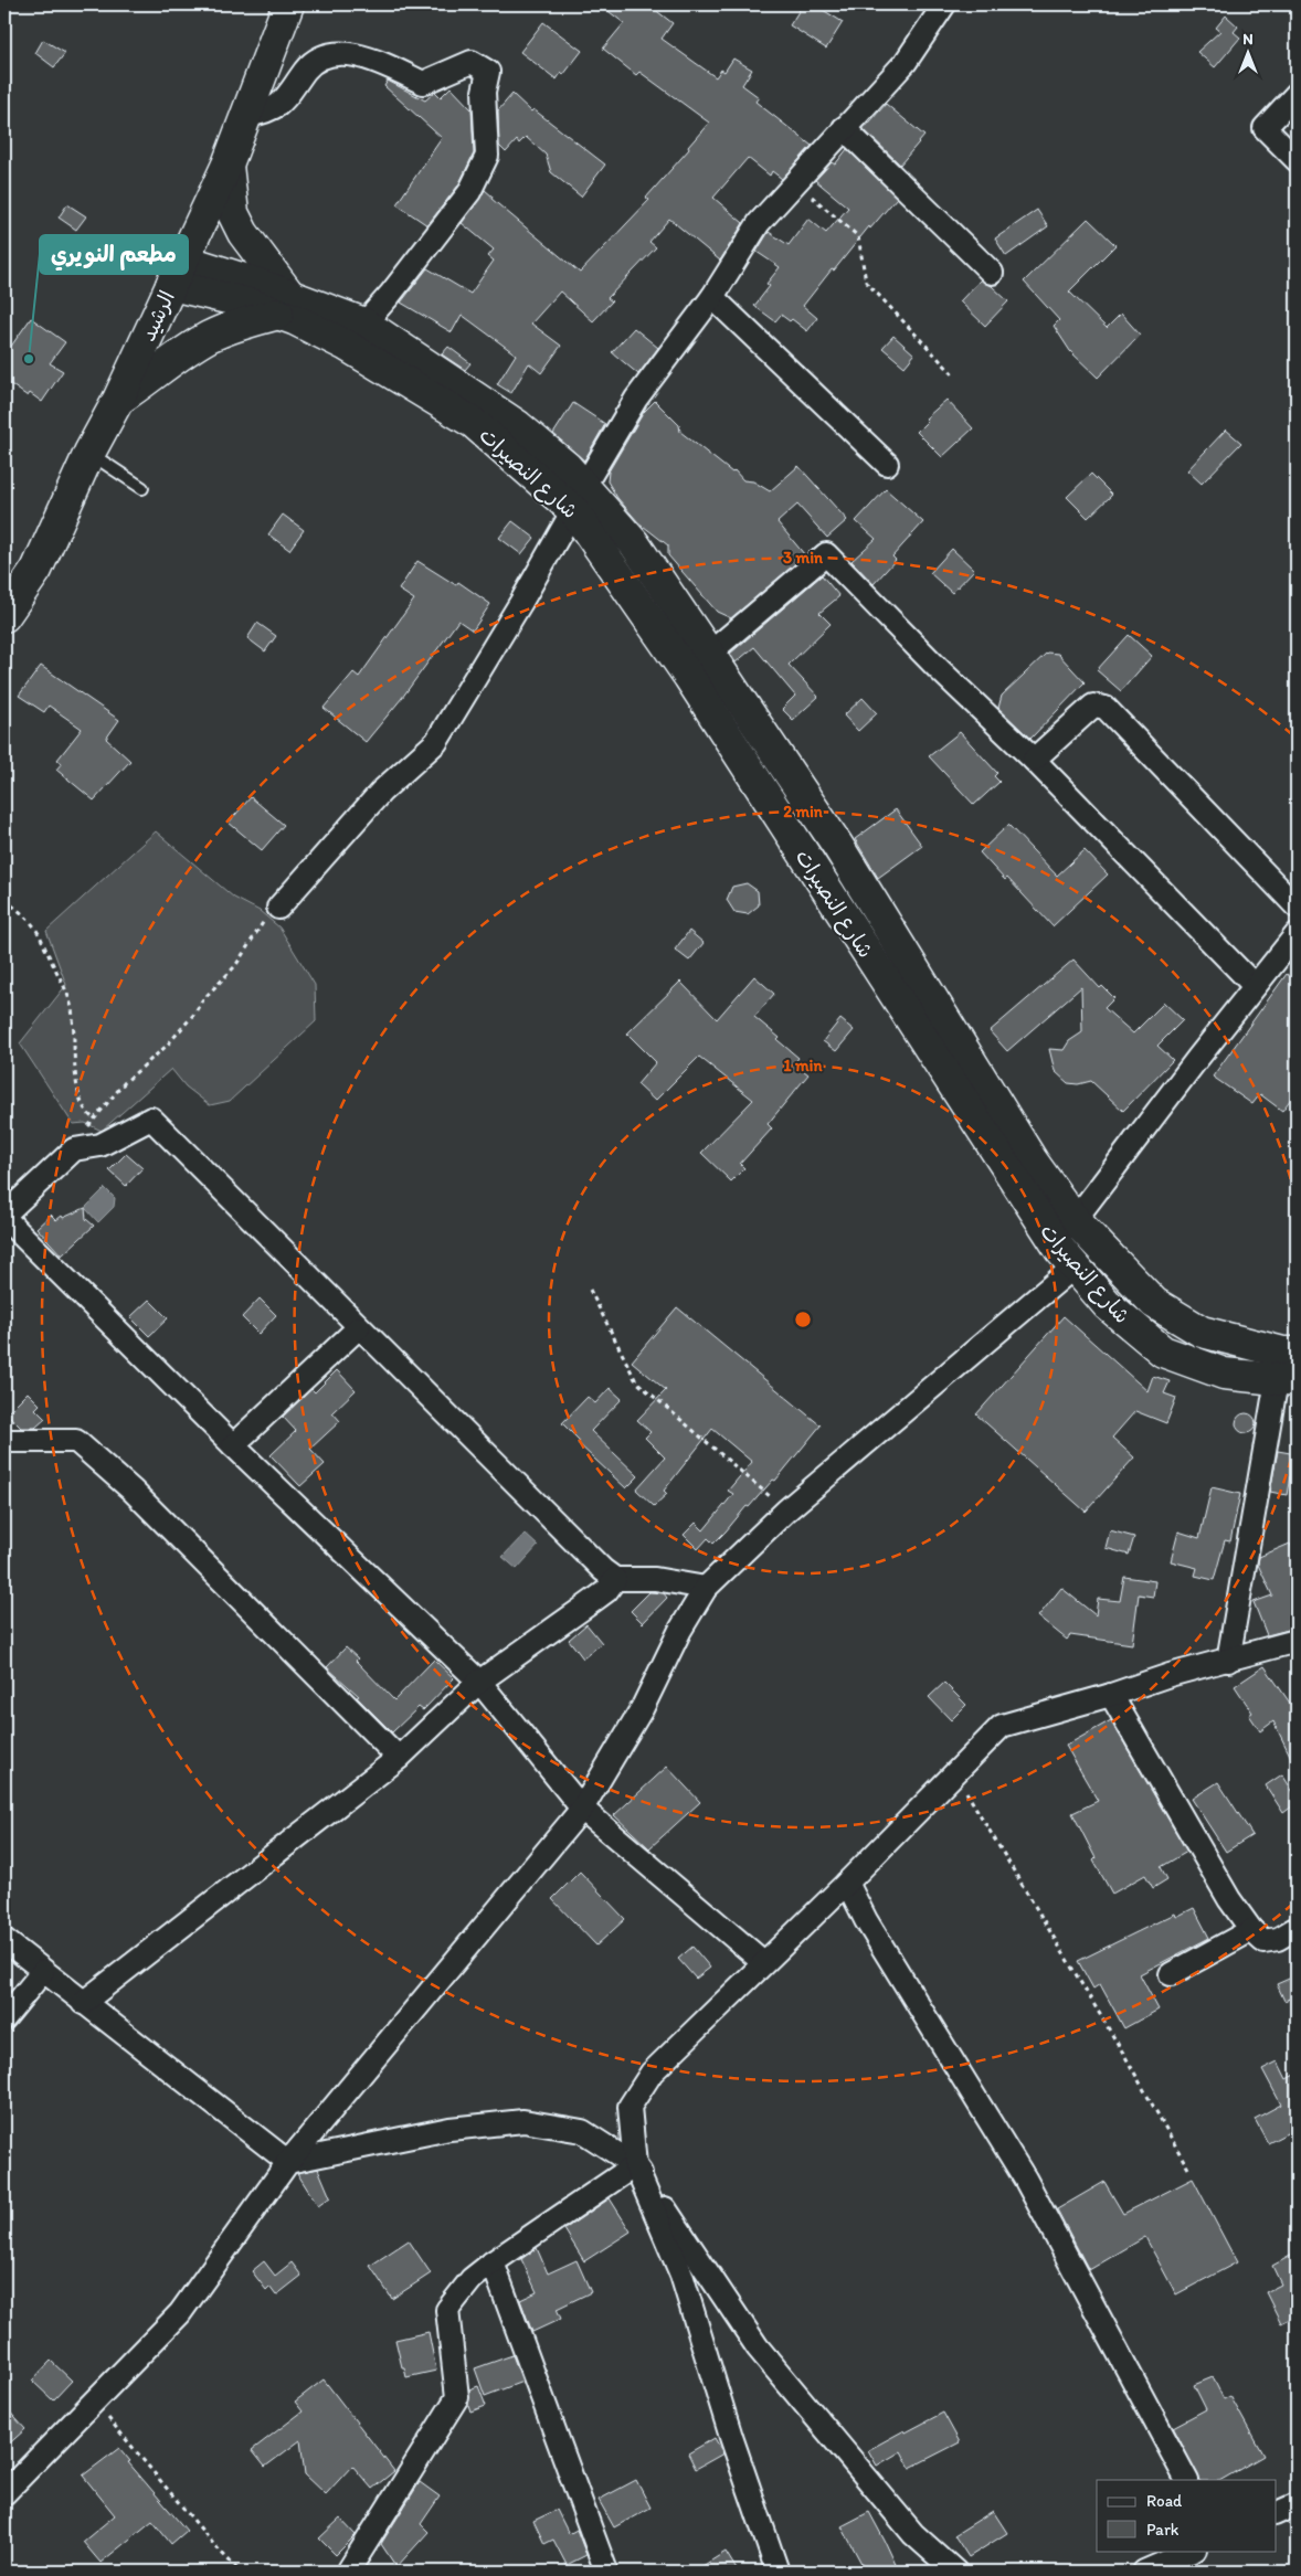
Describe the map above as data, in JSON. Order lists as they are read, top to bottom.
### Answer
{
  "streets": {
    "main road": ["الرشيد", "شارع النصيرات"]
  },
  "crossings": [
    ["الرشيد", "شارع النصيرات"]
  ],
  "places": ["مطعم النويري"],
  "legend": ["Road", "Park"],
  "north": "top",
  "rings": ["3 min", "2 min", "1 min"]
}
